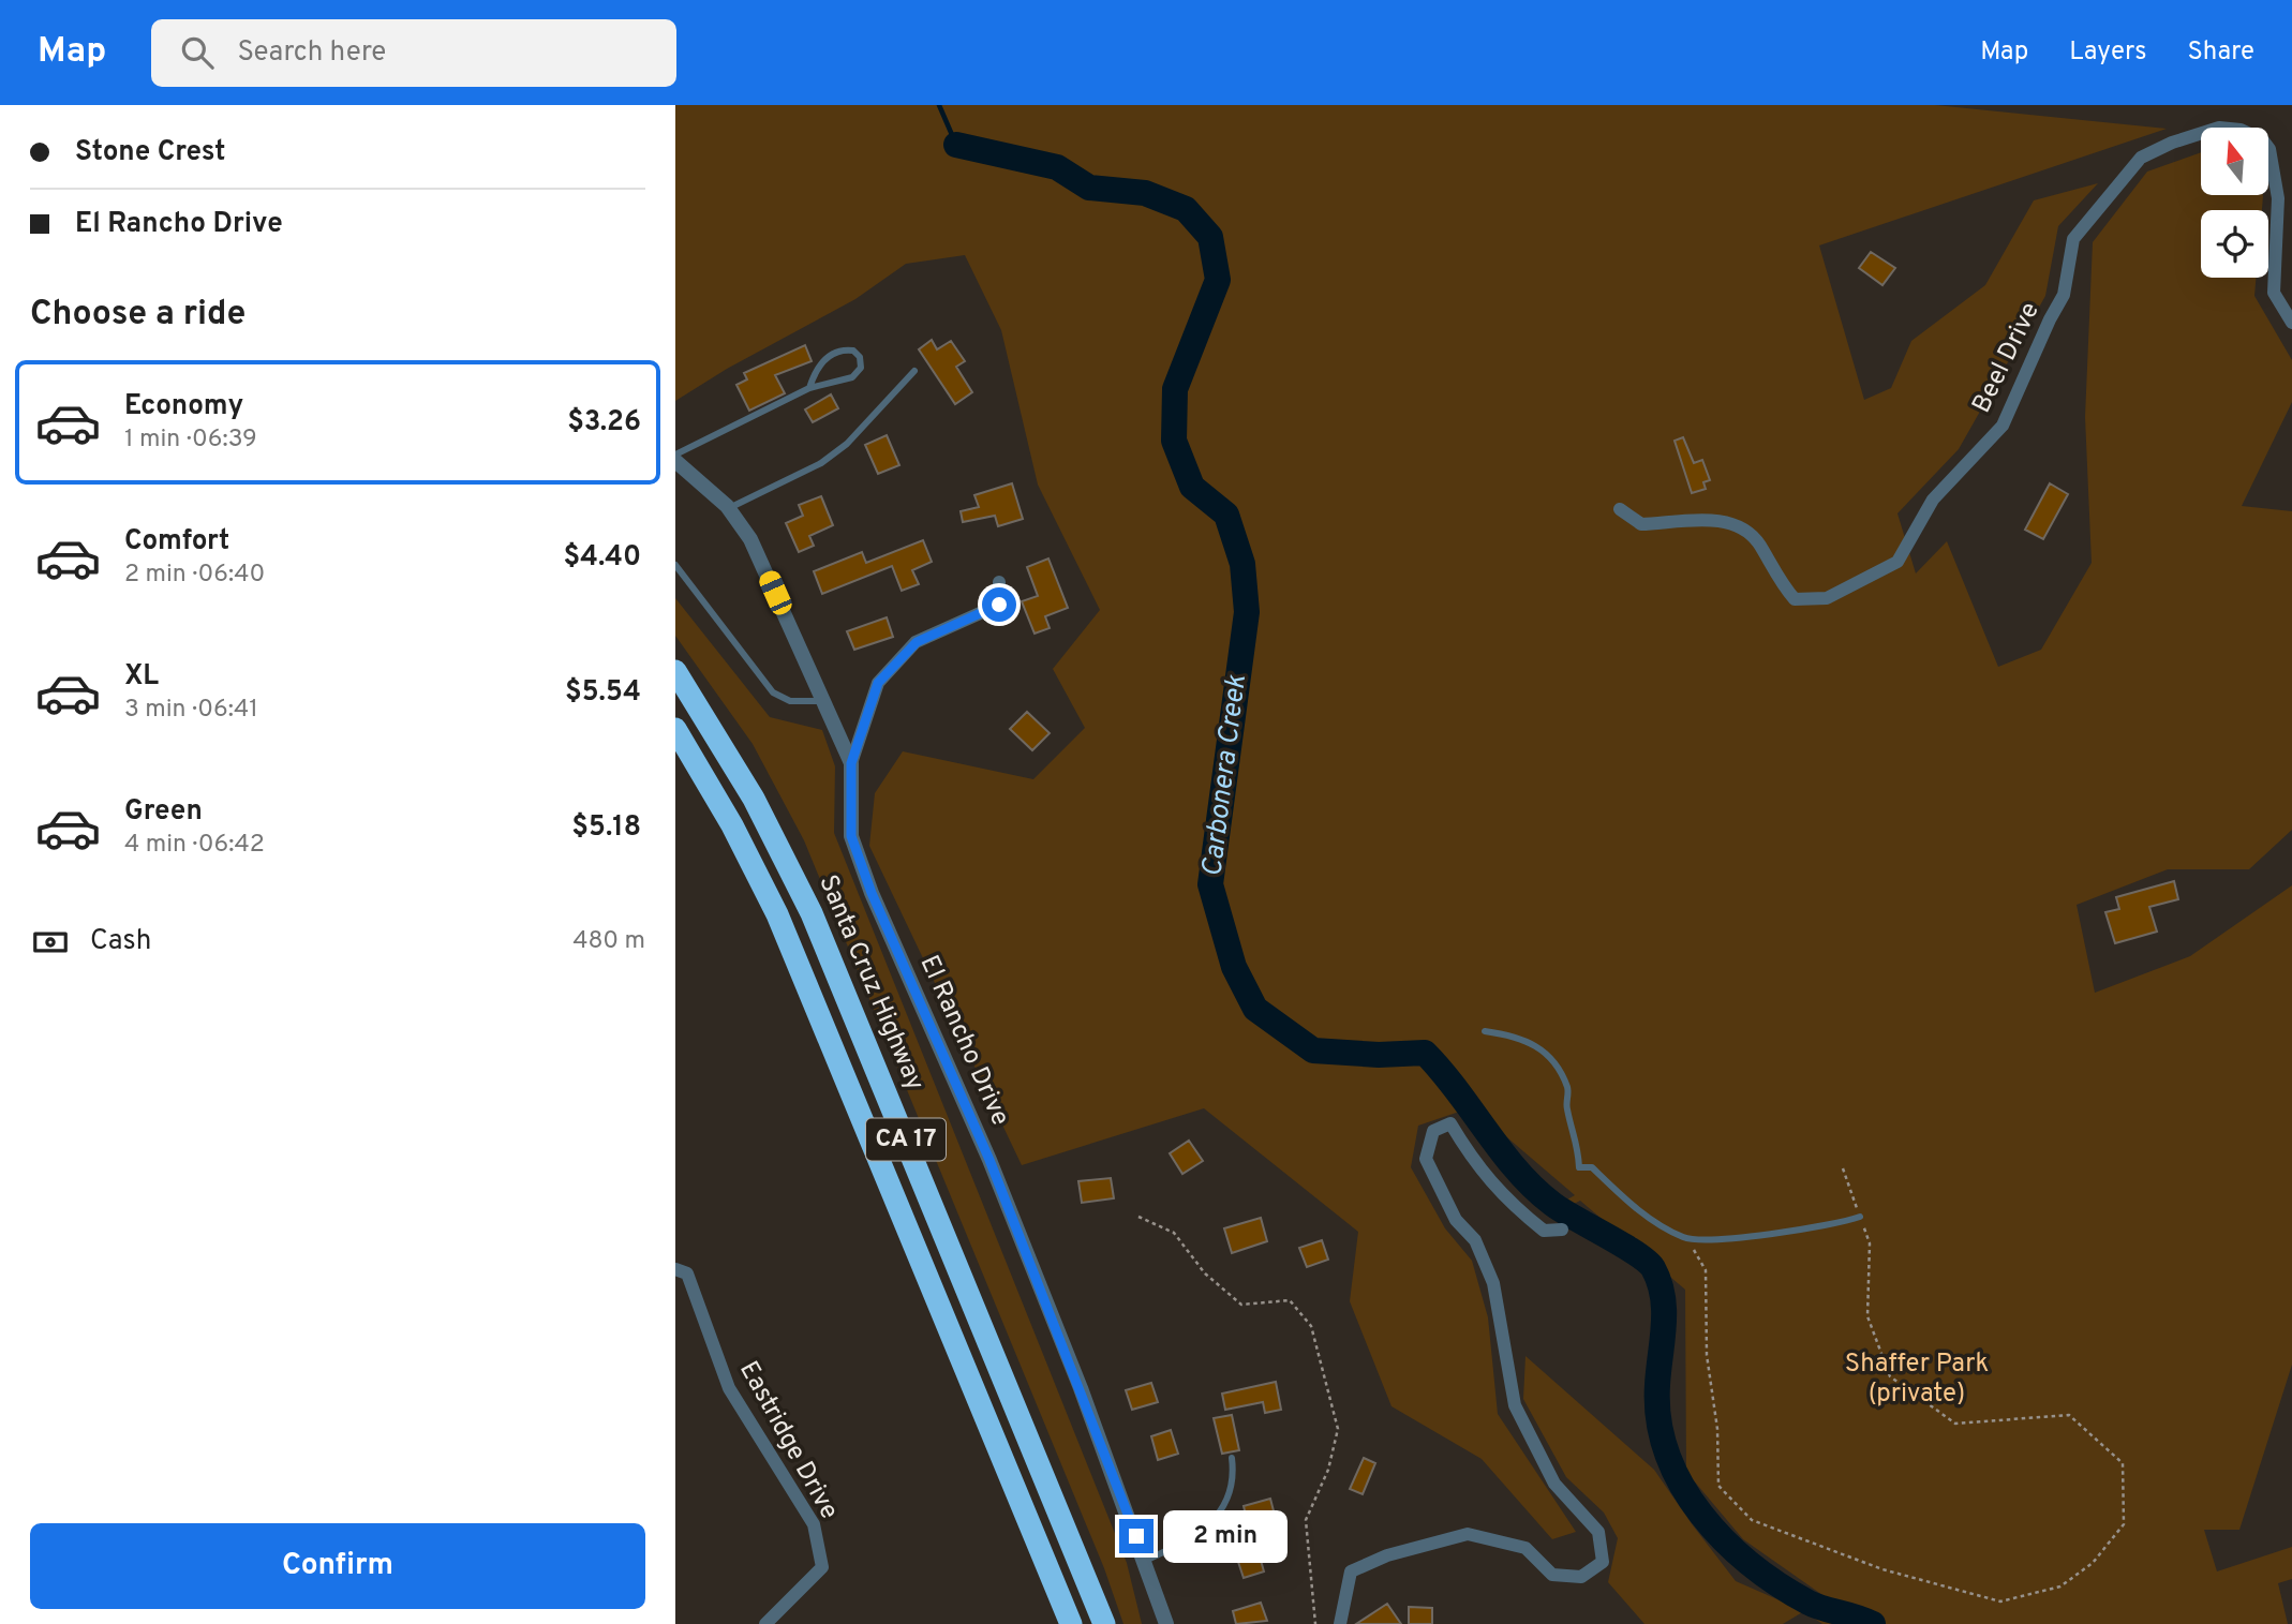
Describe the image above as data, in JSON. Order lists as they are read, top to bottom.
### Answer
{
  "streets": {
    "highway": ["Santa Cruz Highway", "CA 17"],
    "street": ["Beel Drive", "El Rancho Drive", "Eastridge Drive"]
  },
  "water": ["Carbonera Creek"],
  "parks": ["Shaffer Park (private)"],
  "north": "top",
  "page": {
    "header": "Map",
    "search": "Search here",
    "nav": ["Map", "Layers", "Share"],
    "banner": ["Stone Crest", "El Rancho Drive"],
    "heading": "Choose a ride",
    "list": [
      {
        "name": "Economy",
        "note": "1 min · 06:39",
        "value": "$3.26"
      },
      {
        "name": "Comfort",
        "note": "2 min · 06:40",
        "value": "$4.40"
      },
      {
        "name": "XL",
        "note": "3 min · 06:41",
        "value": "$5.54"
      },
      {
        "name": "Green",
        "note": "4 min · 06:42",
        "value": "$5.18"
      }
    ],
    "pay": ["Cash", "480 m"],
    "buttons": "Confirm",
    "bubble": "2 min"
  }
}
